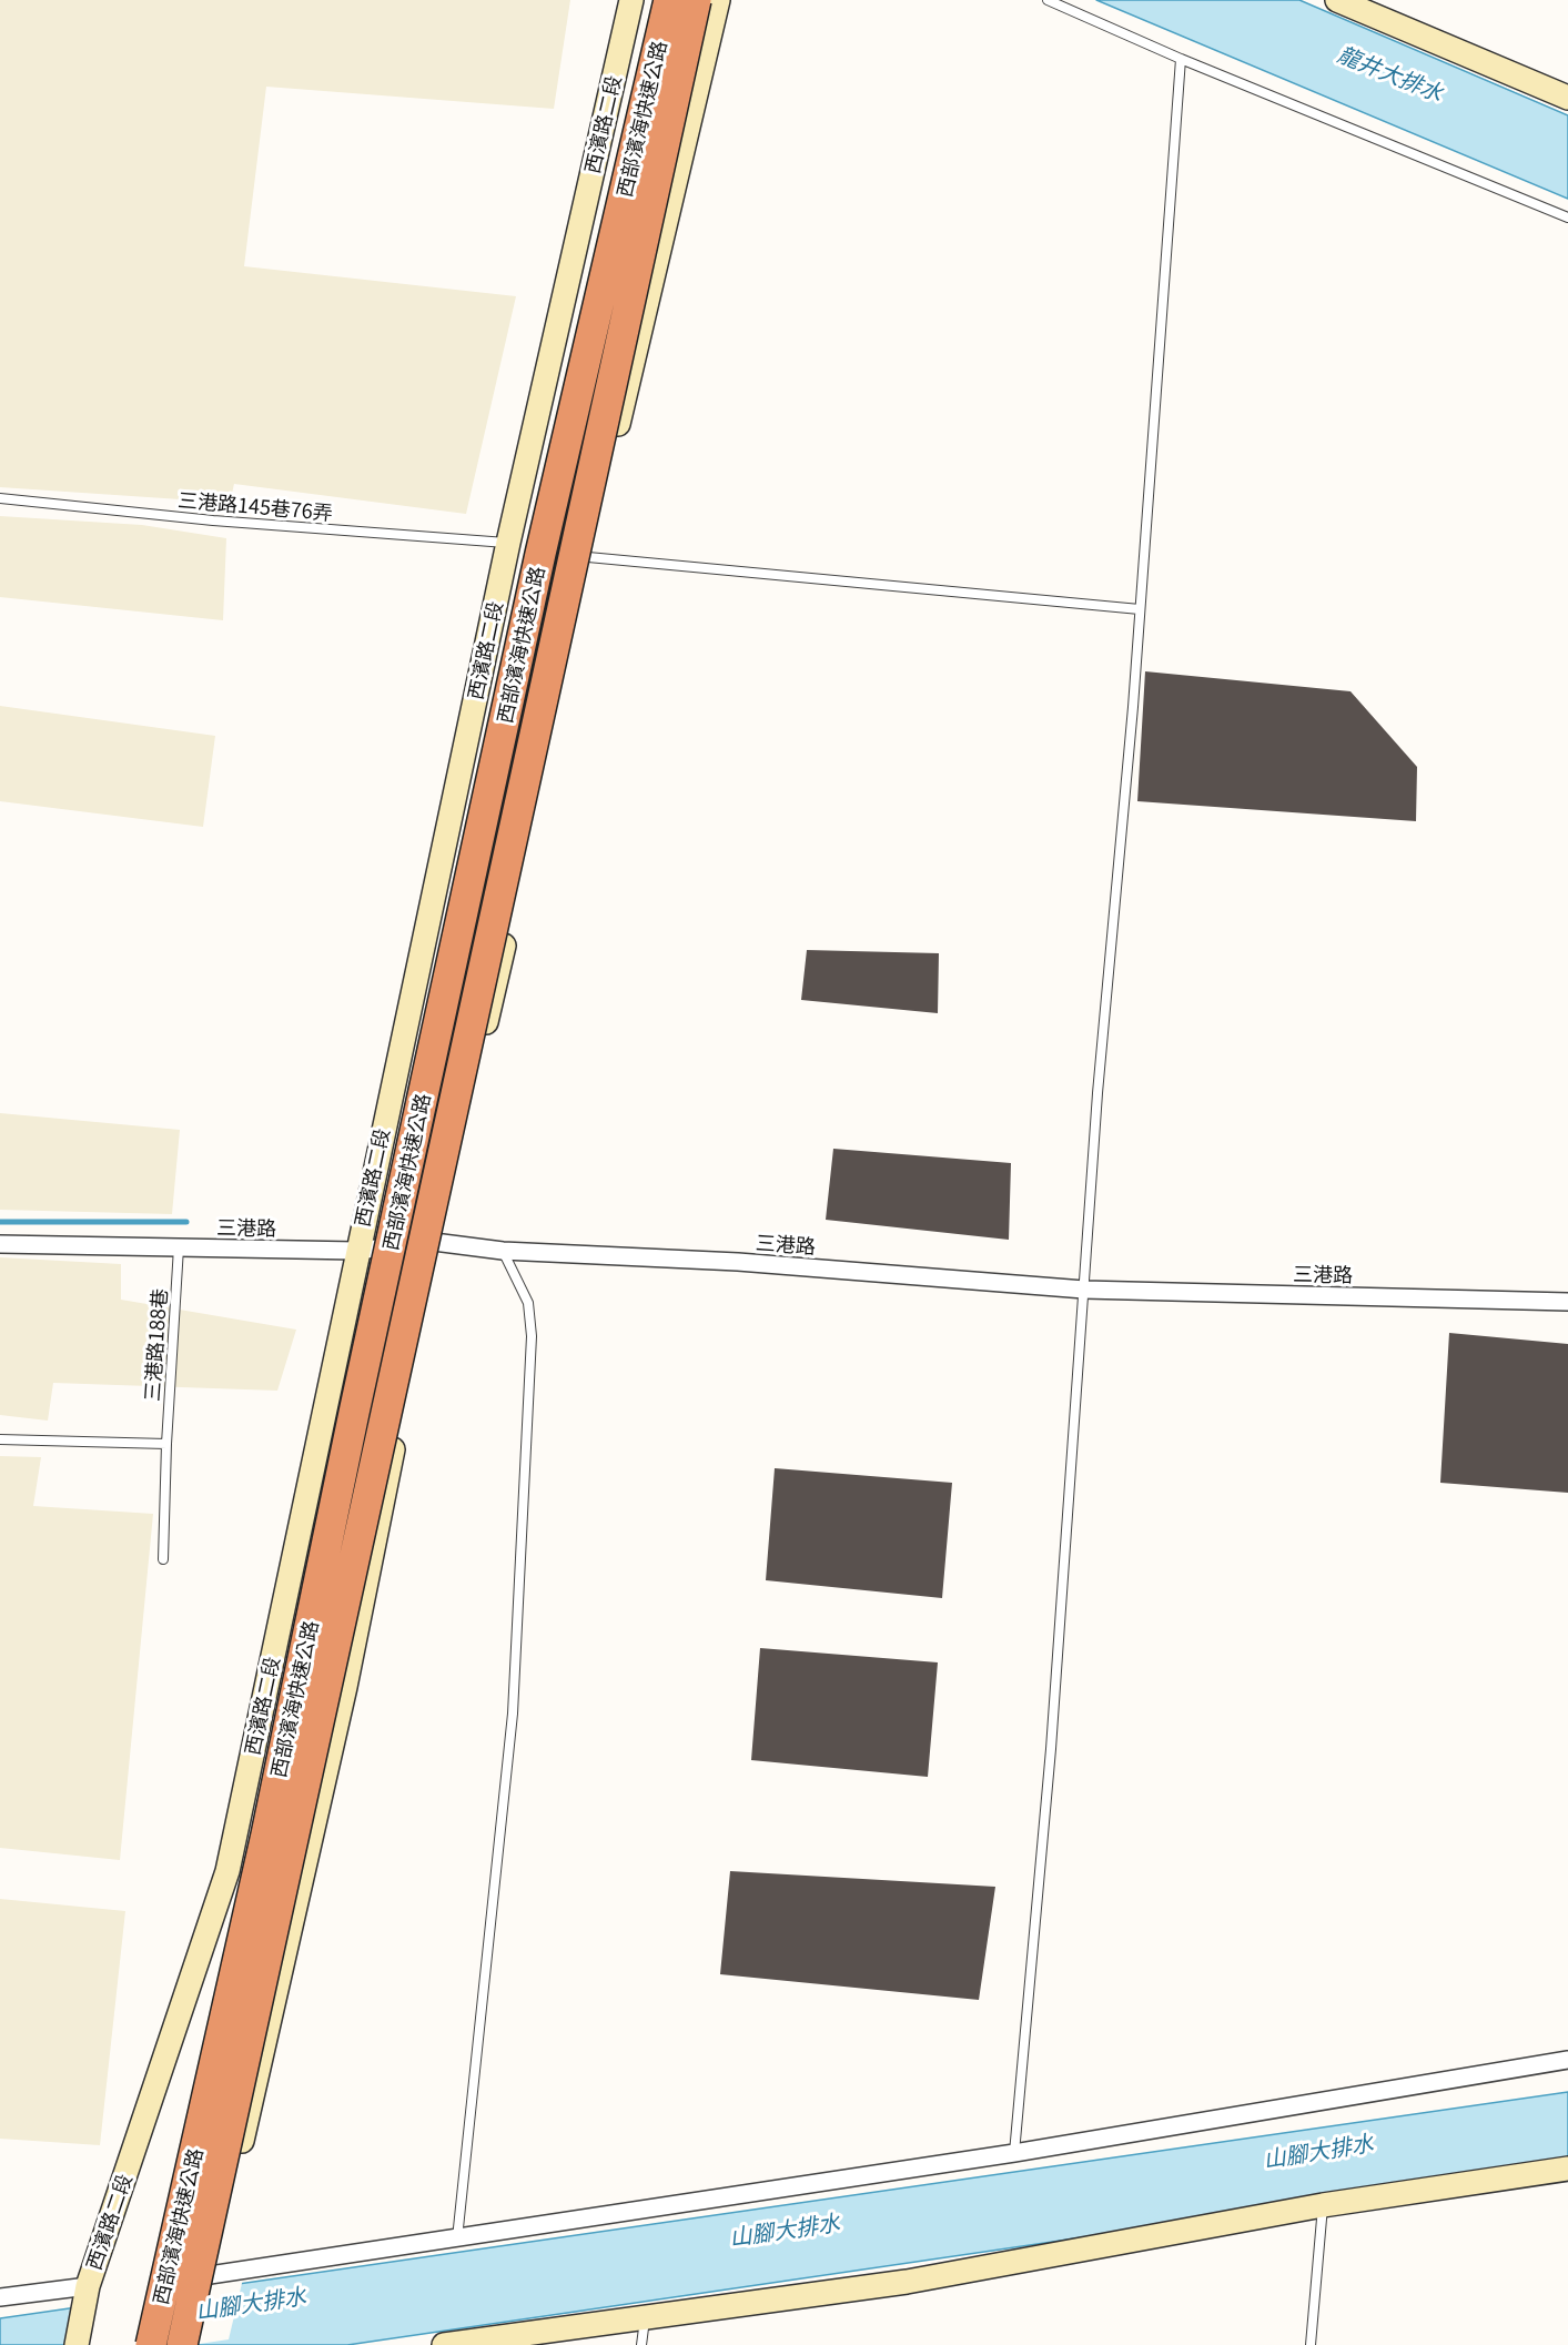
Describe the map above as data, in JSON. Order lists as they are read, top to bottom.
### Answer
{
  "streets": {
    "highway": ["西部濱海快速公路"],
    "street": ["西濱路二段", "三港路"],
    "lane": ["三港路145巷76弄", "三港路188巷"]
  },
  "crossings": [
    ["西濱路二段", "三港路145巷76弄"],
    ["西濱路二段", "三港路"],
    ["三港路", "三港路188巷"]
  ],
  "water": ["龍井大排水", "山腳大排水"]
}
